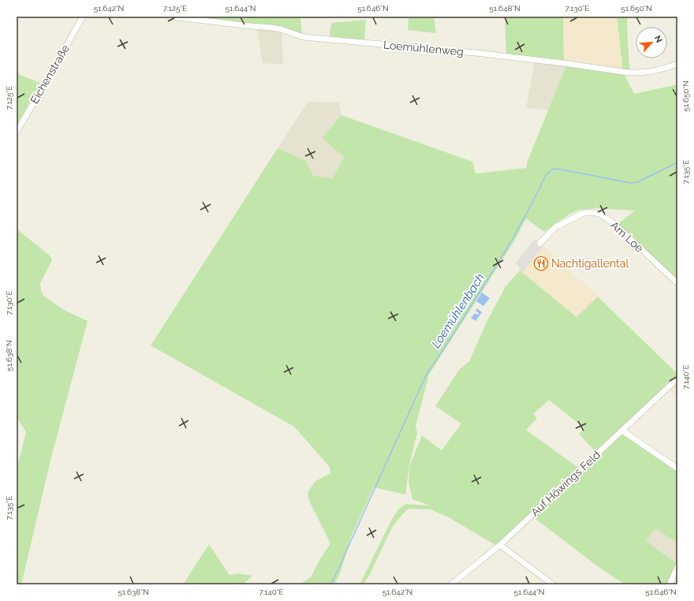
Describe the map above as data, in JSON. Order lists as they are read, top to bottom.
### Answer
{
  "streets": {
    "street": [
      "Loemühlenweg",
      "Eichenstraße",
      "Am Loe",
      "Auf Höwings Feld"
    ]
  },
  "water": ["Loemühlenbach"],
  "places": {
    "restaurant": ["Nachtigallental"]
  },
  "north": "top right",
  "coordinates": [
    "51.642°N",
    "7.125°E",
    "51.644°N",
    "51.646°N",
    "51.648°N",
    "7.130°E",
    "51.650°N",
    "7.135°E",
    "51.638°N",
    "7.140°E"
  ]
}
